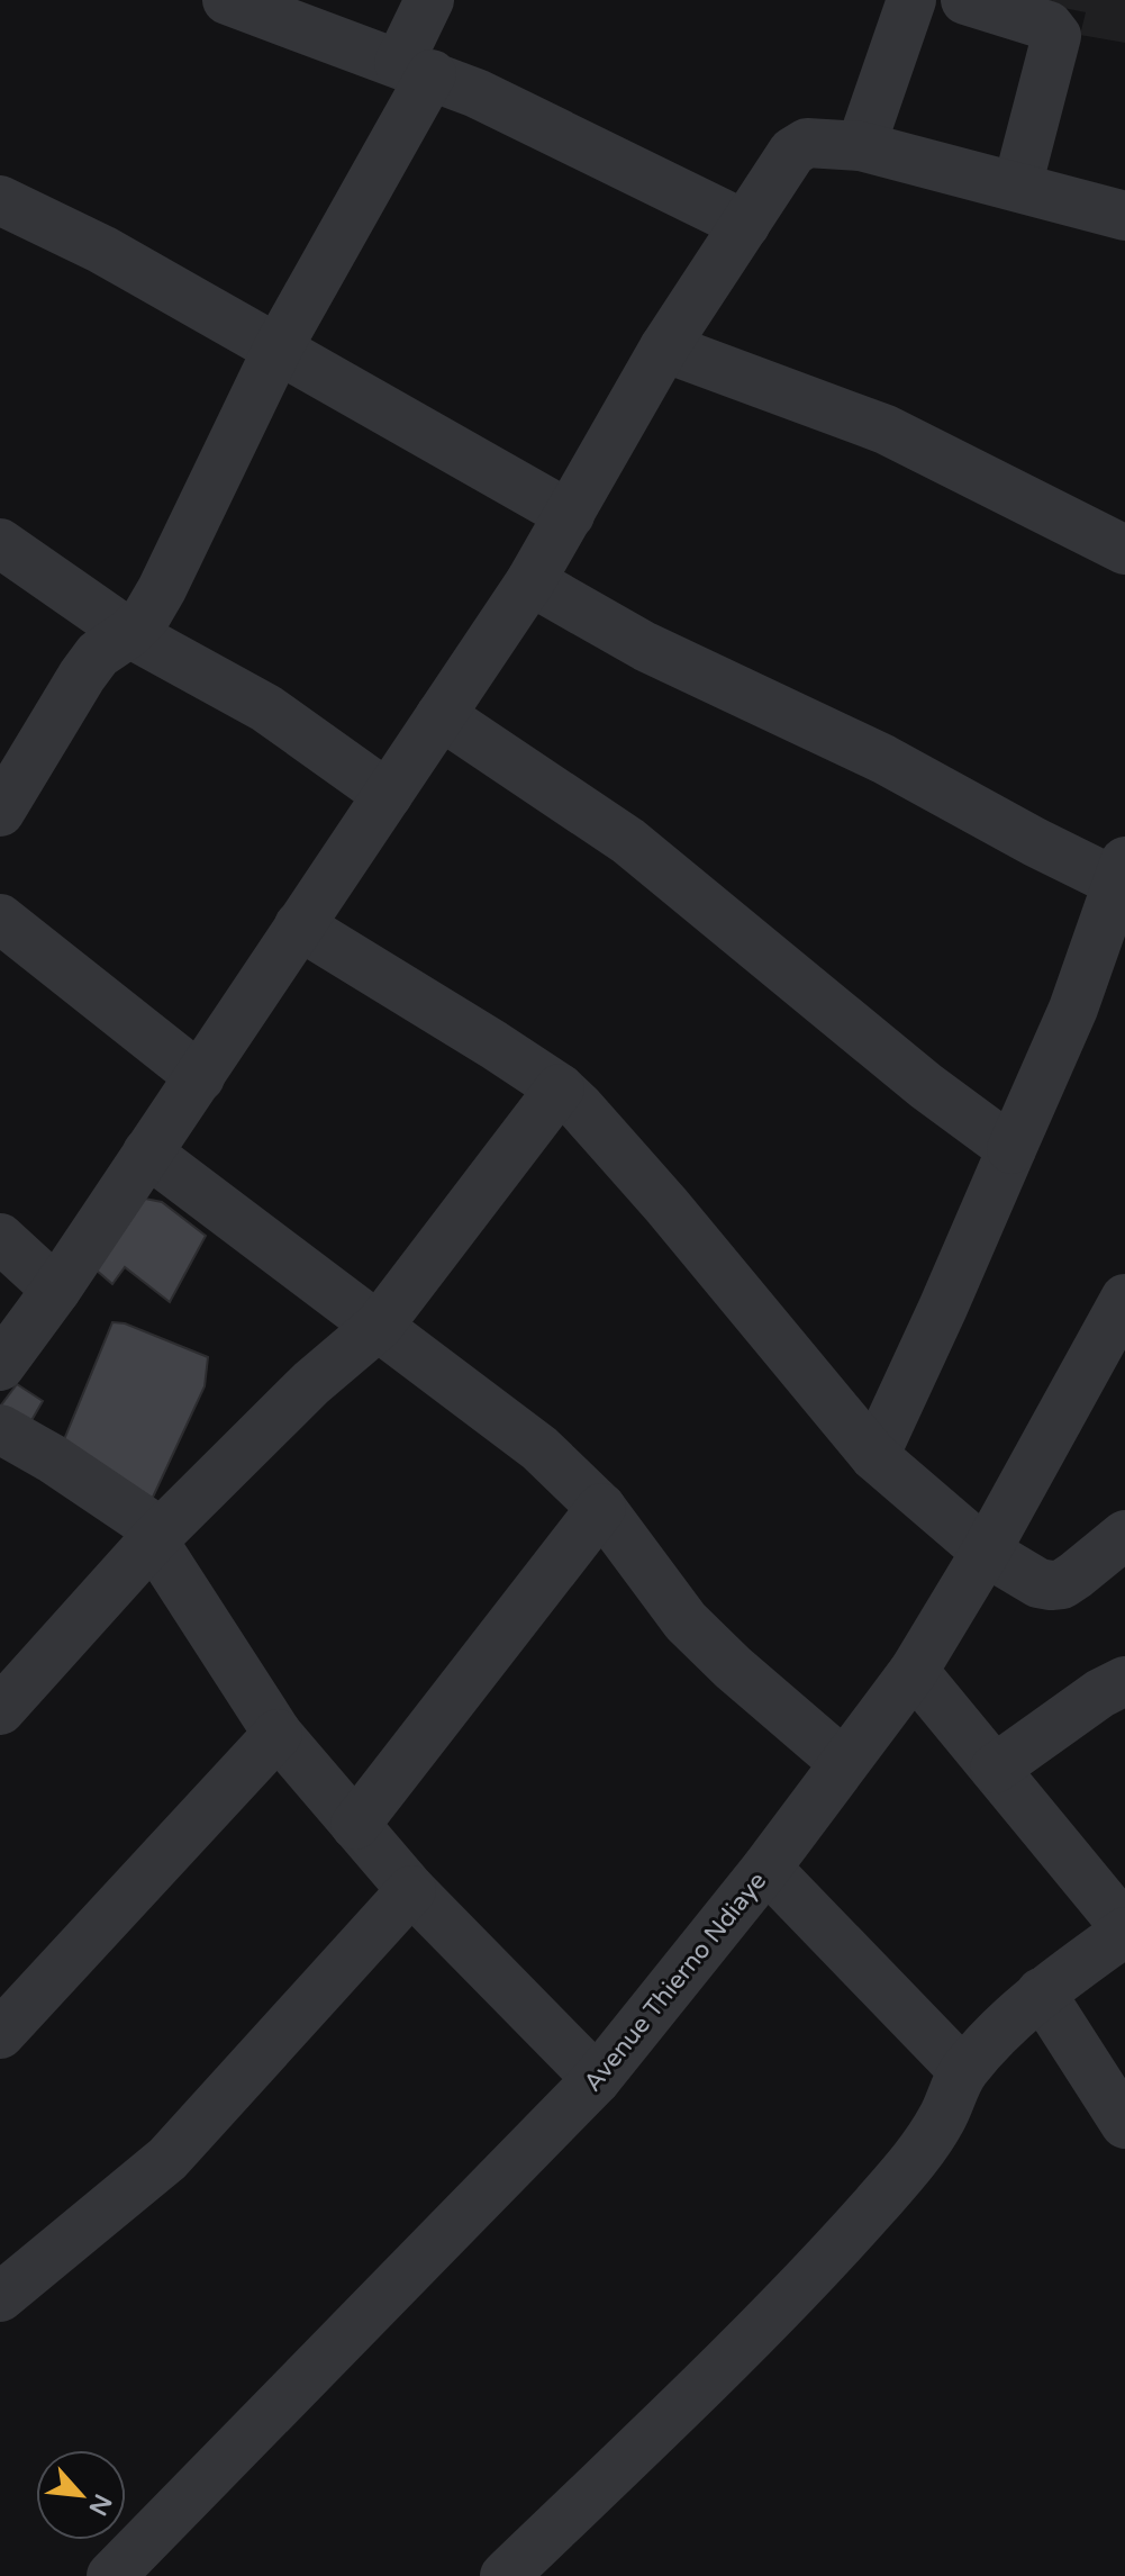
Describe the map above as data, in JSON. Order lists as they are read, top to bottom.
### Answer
{
  "streets": {
    "street": ["Avenue Thierno Ndiaye"]
  },
  "north": "bottom right"
}
